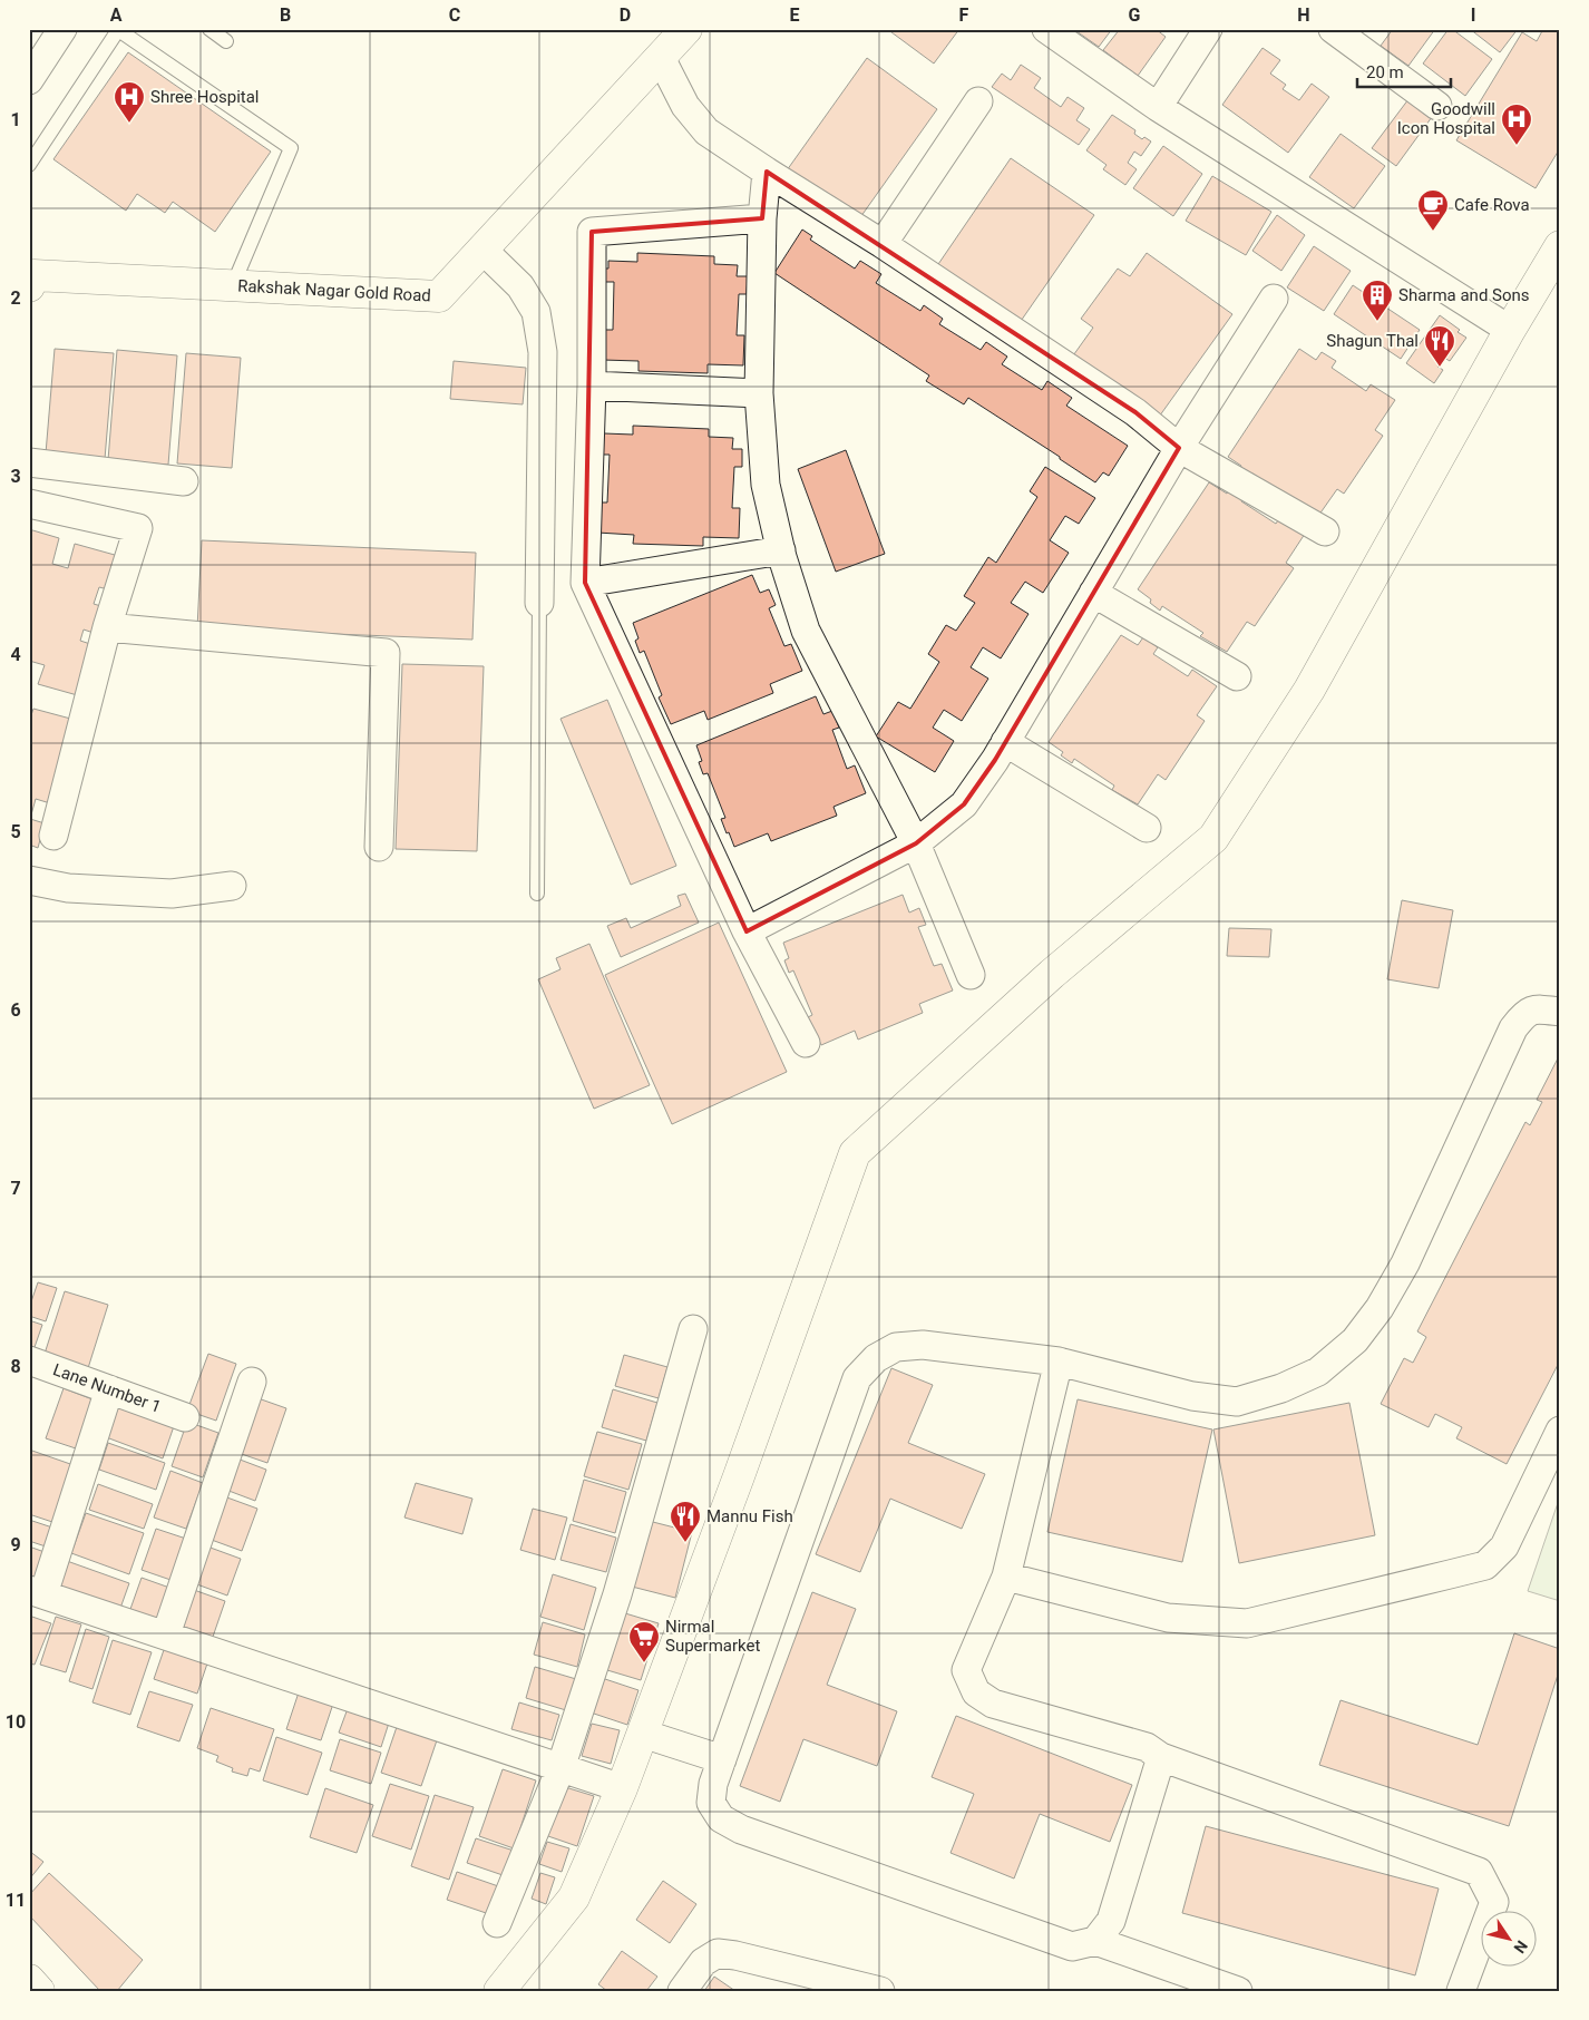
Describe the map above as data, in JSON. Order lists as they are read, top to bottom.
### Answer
{
  "streets": {
    "street": ["Rakshak Nagar Gold Road", "Lane Number 1"]
  },
  "places": {
    "hospital": ["Shree Hospital", "Goodwill Icon Hospital"],
    "cafe": ["Cafe Rova"],
    "building": ["Sharma and Sons"],
    "restaurant": ["Shagun Thal", "Mannu Fish"],
    "supermarket": ["Nirmal Supermarket"]
  },
  "scale_bar": "20 m",
  "north": "bottom right",
  "grid": {
    "columns": [
      "A",
      "B",
      "C",
      "D",
      "E",
      "F",
      "G",
      "H",
      "I"
    ],
    "rows": [
      "1",
      "2",
      "3",
      "4",
      "5",
      "6",
      "7",
      "8",
      "9",
      "10",
      "11"
    ]
  }
}
